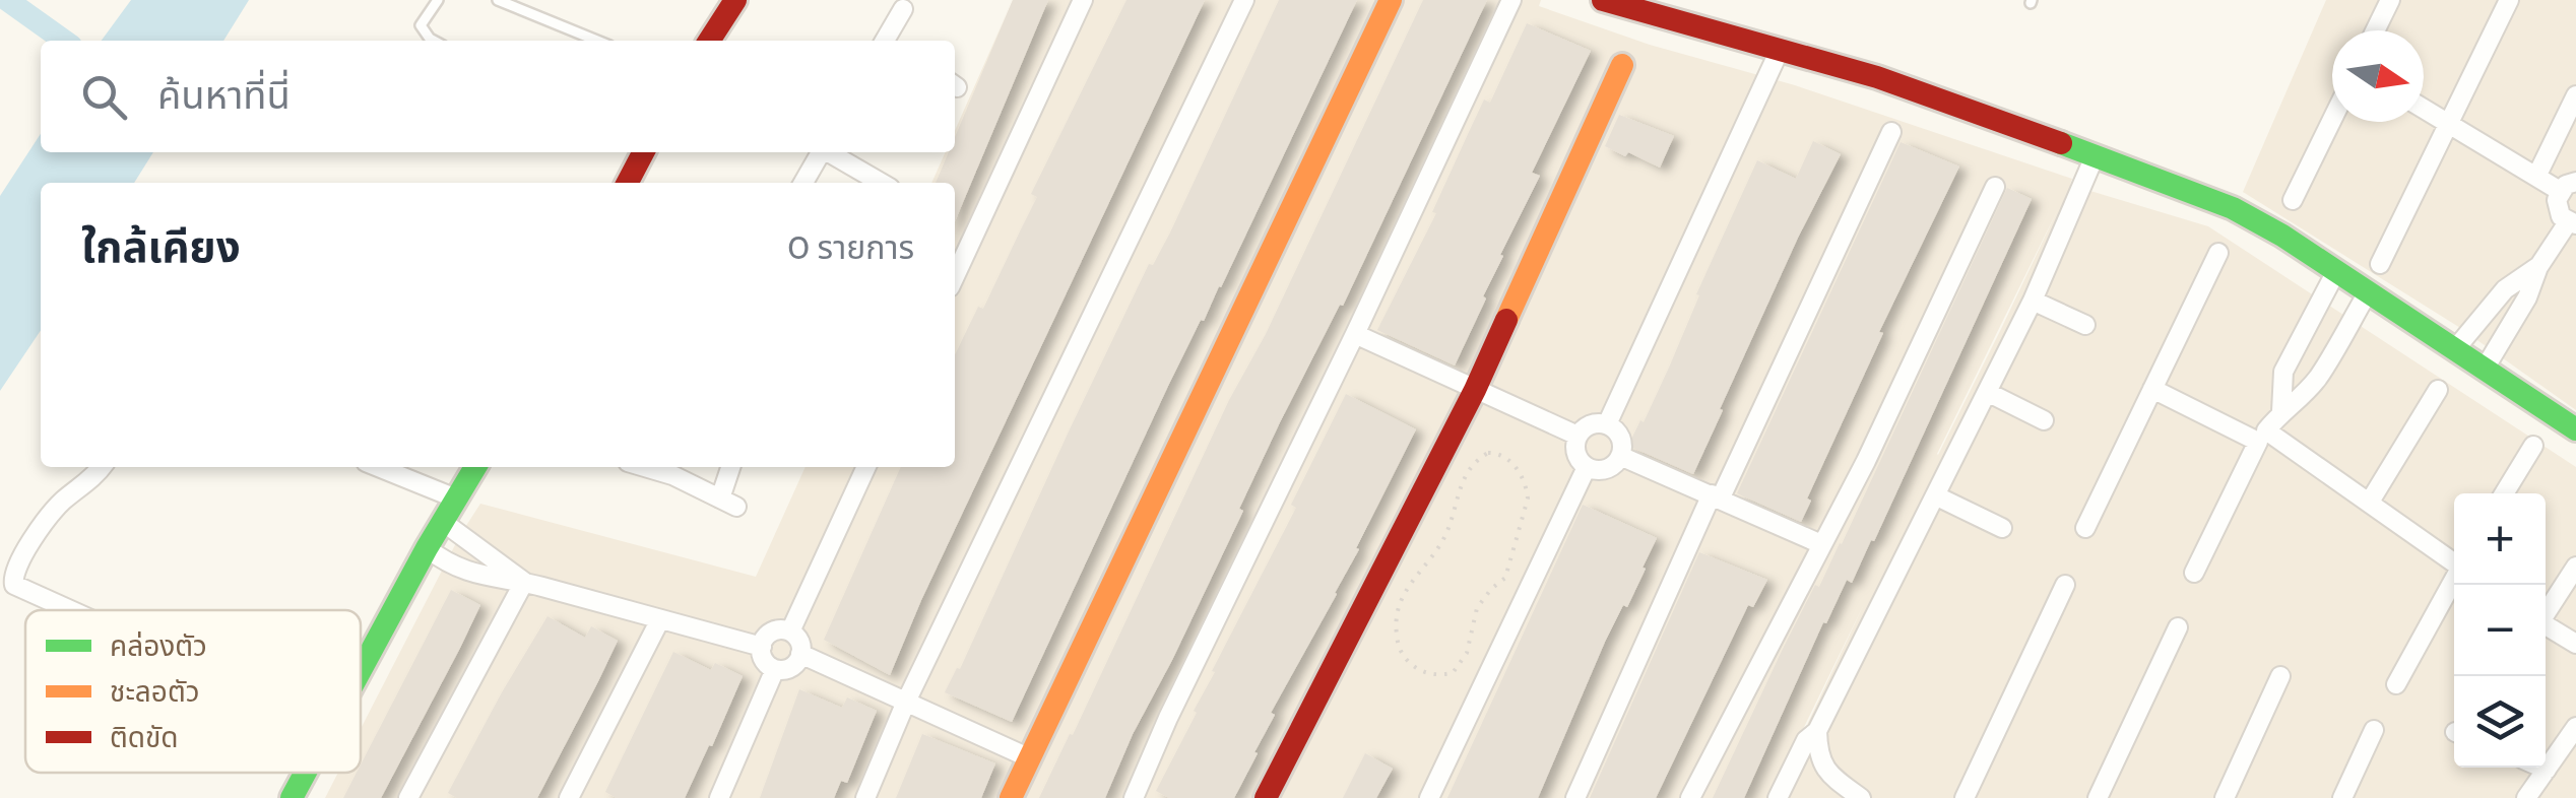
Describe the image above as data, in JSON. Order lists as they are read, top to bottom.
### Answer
{
  "legend": ["คล่องตัว", "ชะลอตัว", "ติดขัด"],
  "north": "right",
  "page": {
    "search": "ค้นหาที่นี่",
    "heading": ["ใกล้เคียง", "0 รายการ"],
    "map_buttons": ["+", "−"]
  }
}
